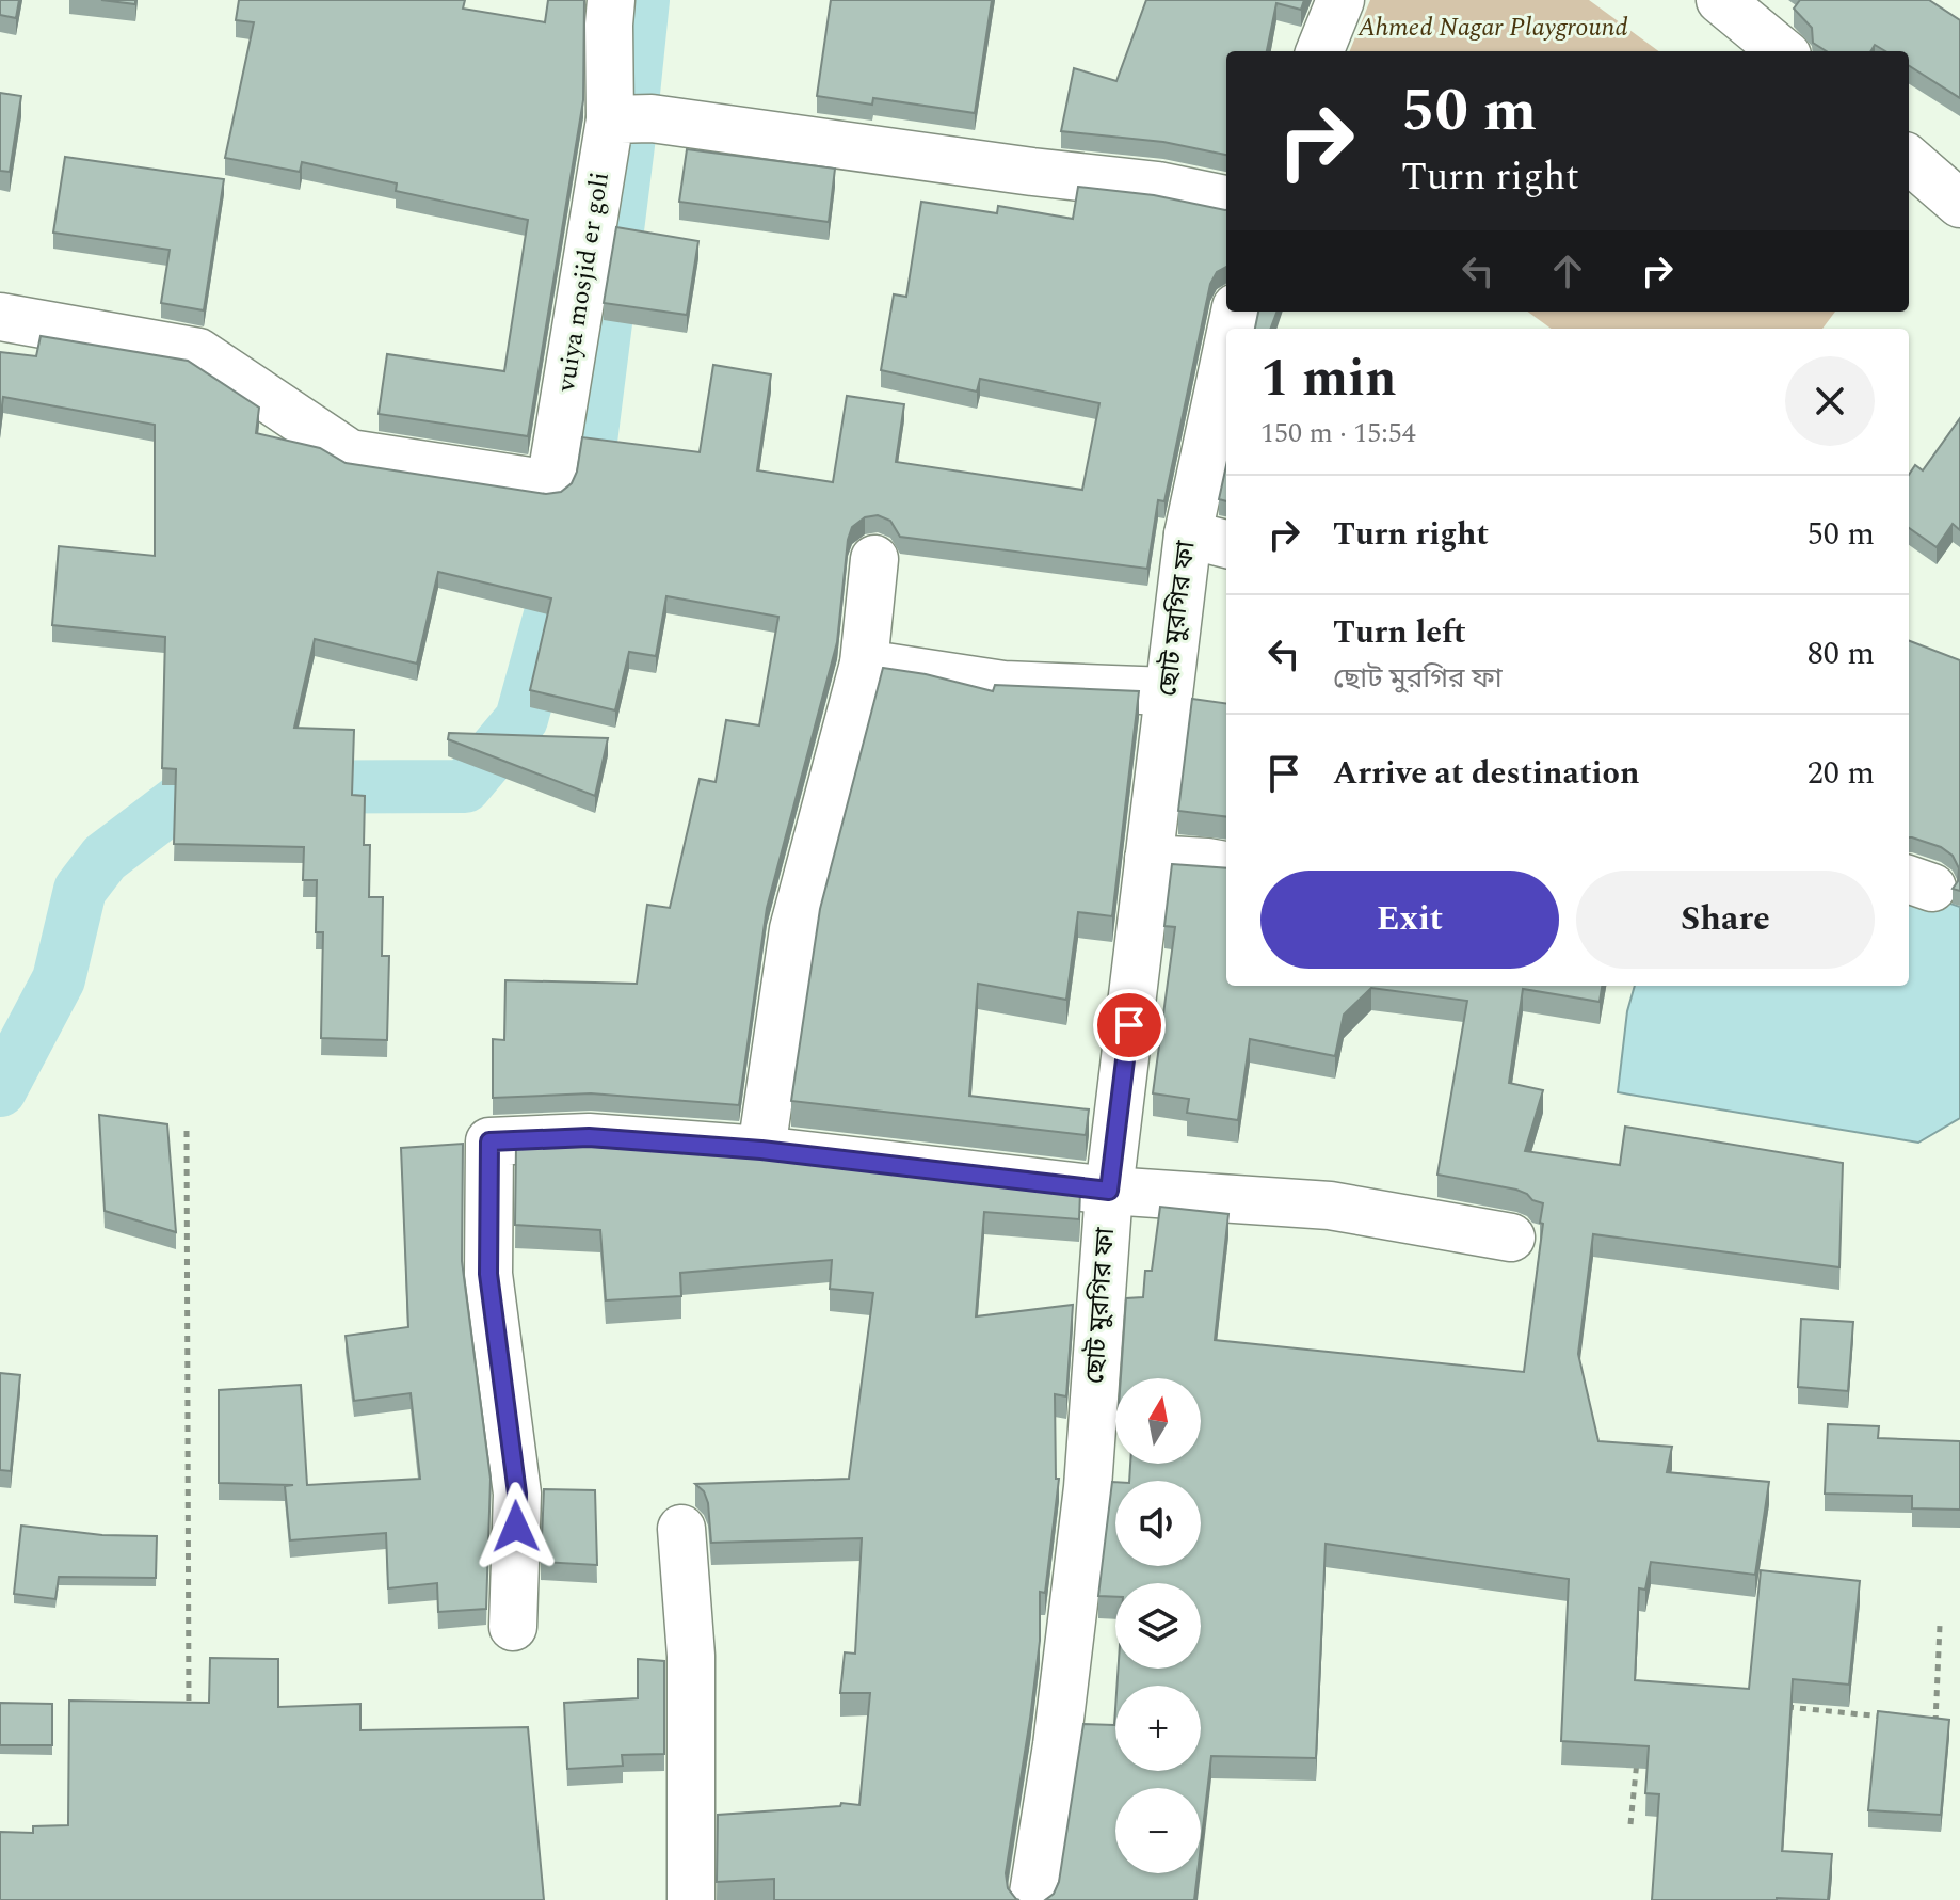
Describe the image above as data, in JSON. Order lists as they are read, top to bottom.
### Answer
{
  "streets": {
    "street": ["vuiya mosjid er goli", "ছোট মুরগির ফা"]
  },
  "parks": ["Ahmed Nagar Playground"],
  "north": "top",
  "page": {
    "turn": ["50 m", "Turn right"],
    "heading": ["1 min", "150 m · 15:54"],
    "list": [
      {
        "name": "Turn right",
        "value": "50 m"
      },
      {
        "name": "Turn left",
        "note": "ছোট মুরগির ফা",
        "value": "80 m"
      },
      {
        "name": "Arrive at destination",
        "value": "20 m"
      }
    ],
    "buttons": ["Exit", "Share"],
    "map_buttons": ["+", "−"]
  }
}
